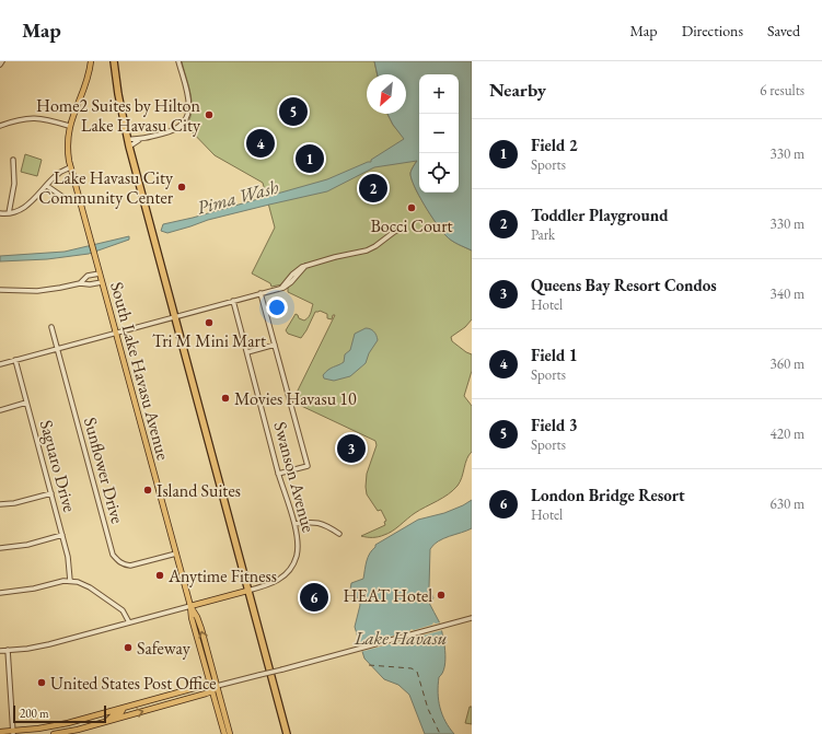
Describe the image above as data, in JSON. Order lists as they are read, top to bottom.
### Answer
{
  "streets": {
    "main road": ["South Lake Havasu Avenue", "Swanson Avenue"],
    "street": ["Saguaro Drive", "Sunflower Drive"]
  },
  "crossings": [
    ["South Lake Havasu Avenue", "Sunflower Drive"],
    ["South Lake Havasu Avenue", "Swanson Avenue"]
  ],
  "water": ["Pima Wash", "Lake Havasu"],
  "places": [
    "Home2 Suites by Hilton Lake Havasu City",
    "Lake Havasu City Community Center",
    "Bocci Court",
    "Tri M Mini Mart",
    "Movies Havasu 10",
    "Island Suites",
    "Anytime Fitness",
    "HEAT Hotel",
    "Safeway",
    "United States Post Office"
  ],
  "scale_bar": "200 m",
  "north": "bottom left",
  "page": {
    "header": "Map",
    "nav": ["Map", "Directions", "Saved"],
    "heading": ["Nearby", "6 results"],
    "map_buttons": ["+", "−"],
    "pins": [
      "5",
      "4",
      "1",
      "2",
      "3",
      "6"
    ],
    "list": [
      {
        "mark": "1",
        "name": "Field 2",
        "note": "Sports",
        "value": "330 m"
      },
      {
        "mark": "2",
        "name": "Toddler Playground",
        "note": "Park",
        "value": "330 m"
      },
      {
        "mark": "3",
        "name": "Queens Bay Resort Condos",
        "note": "Hotel",
        "value": "340 m"
      },
      {
        "mark": "4",
        "name": "Field 1",
        "note": "Sports",
        "value": "360 m"
      },
      {
        "mark": "5",
        "name": "Field 3",
        "note": "Sports",
        "value": "420 m"
      },
      {
        "mark": "6",
        "name": "London Bridge Resort",
        "note": "Hotel",
        "value": "630 m"
      }
    ],
    "scale": "200 m"
  }
}
